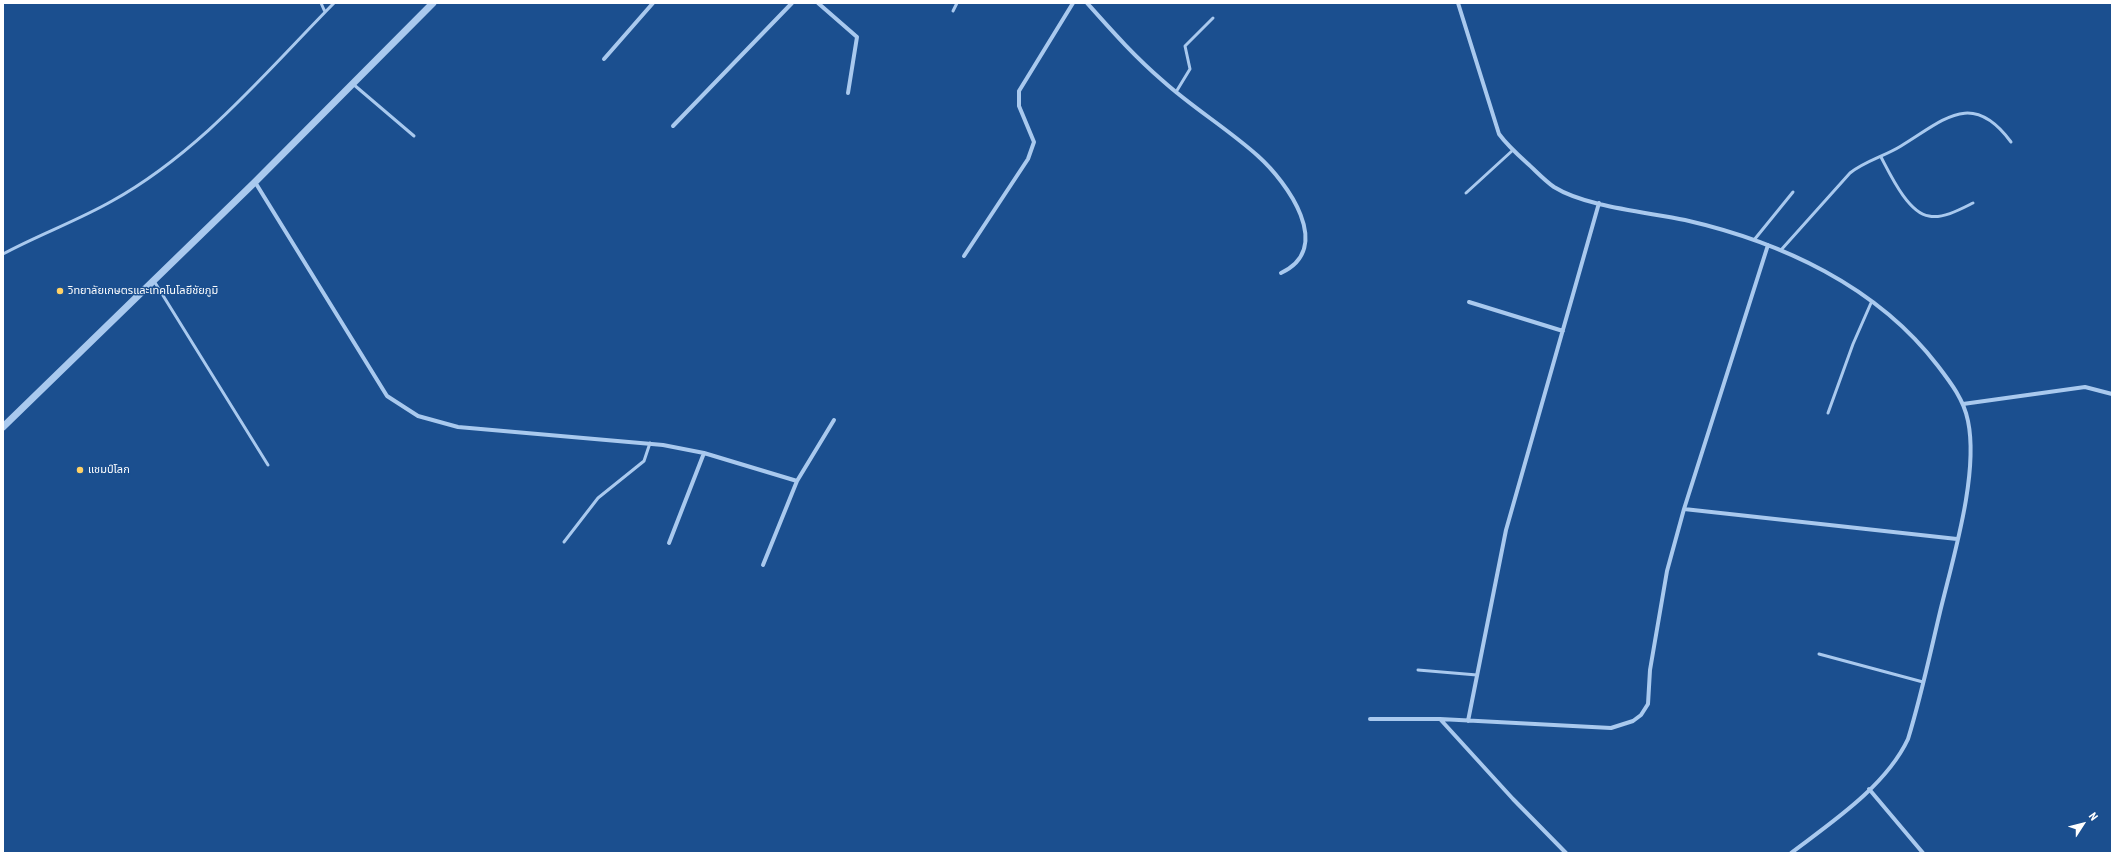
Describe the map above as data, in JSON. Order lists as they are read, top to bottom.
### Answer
{
  "places": ["วิทยาลัยเกษตรและเทคโนโลยีชัยภูมิ", "แชมป์โลก"],
  "north": "top right"
}
